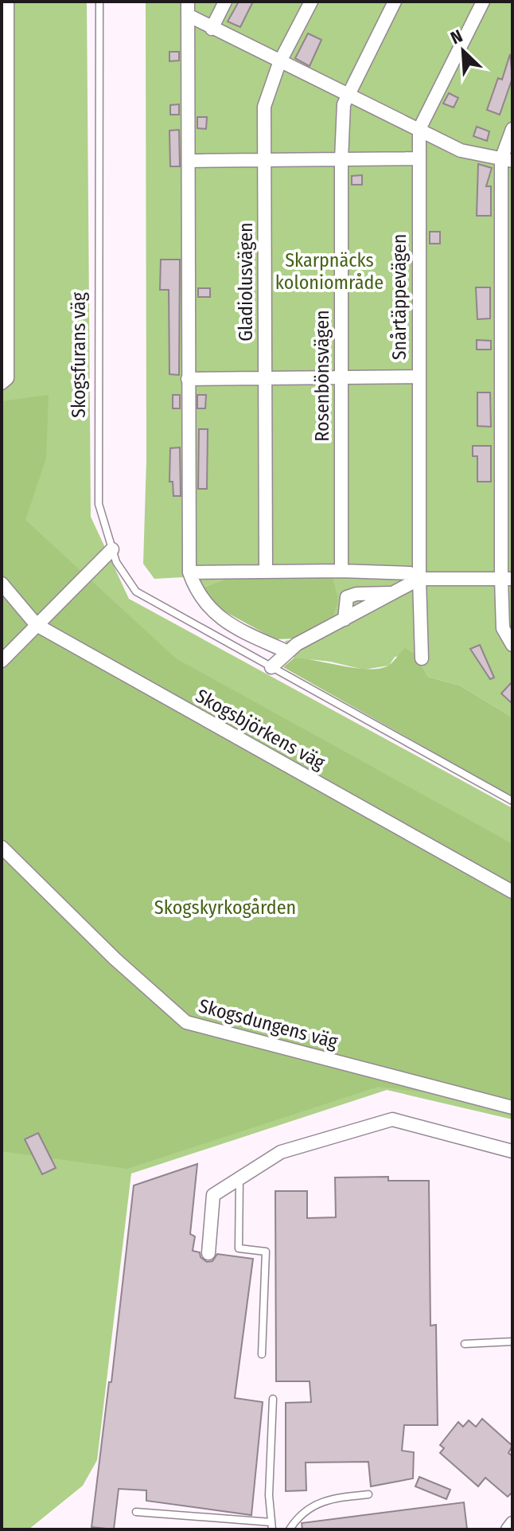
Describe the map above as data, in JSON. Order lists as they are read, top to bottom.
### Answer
{
  "streets": {
    "street": [
      "Gladiolusvägen",
      "Snårtäppevägen",
      "Rosenbönsvägen",
      "Skogsbjörkens väg",
      "Skogsdungens väg"
    ],
    "lane": ["Skogsfurans väg"]
  },
  "parks": ["Skarpnäcks koloniområde", "Skogskyrkogården"],
  "north": "top left"
}
